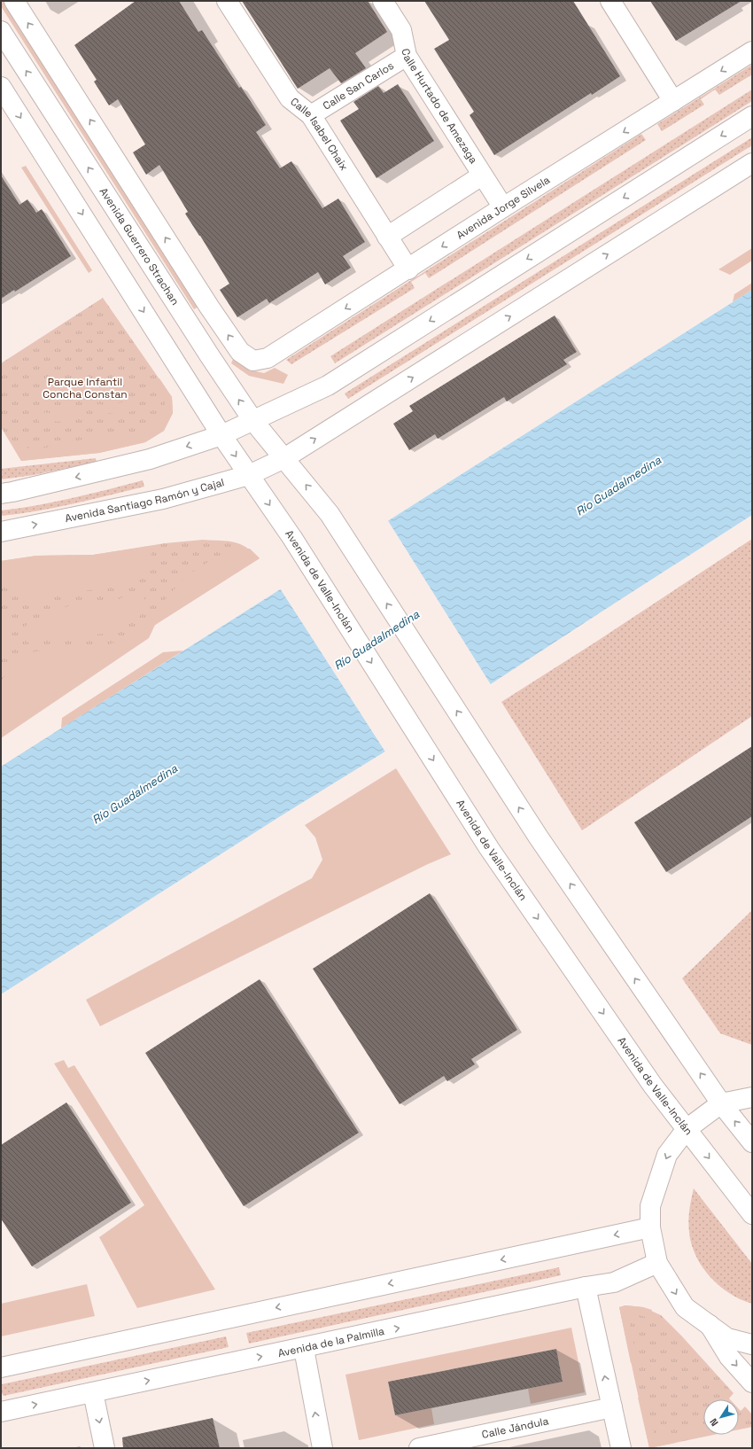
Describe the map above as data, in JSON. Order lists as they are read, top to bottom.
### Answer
{
  "streets": {
    "main road": [
      "Calle San Carlos",
      "Calle Hurtado de Amezaga",
      "Calle Isabel Chaix",
      "Avenida Jorge Silvela",
      "Avenida Guerrero Strachan",
      "Avenida Santiago Ramón y Cajal",
      "Avenida de Valle-Inclán",
      "Avenida de la Palmilla",
      "Calle Jándula"
    ]
  },
  "crossings": [
    ["Calle San Carlos", "Calle Hurtado de Amezaga"],
    ["Calle San Carlos", "Calle Isabel Chaix"],
    ["Calle Hurtado de Amezaga", "Avenida Jorge Silvela"],
    ["Calle Isabel Chaix", "Avenida Jorge Silvela"],
    ["Avenida Guerrero Strachan", "Avenida Santiago Ramón y Cajal"],
    ["Avenida Santiago Ramón y Cajal", "Avenida de Valle-Inclán"]
  ],
  "water": ["Río Guadalmedina"],
  "parks": ["Parque Infantil Concha Constan"],
  "north": "bottom left"
}
